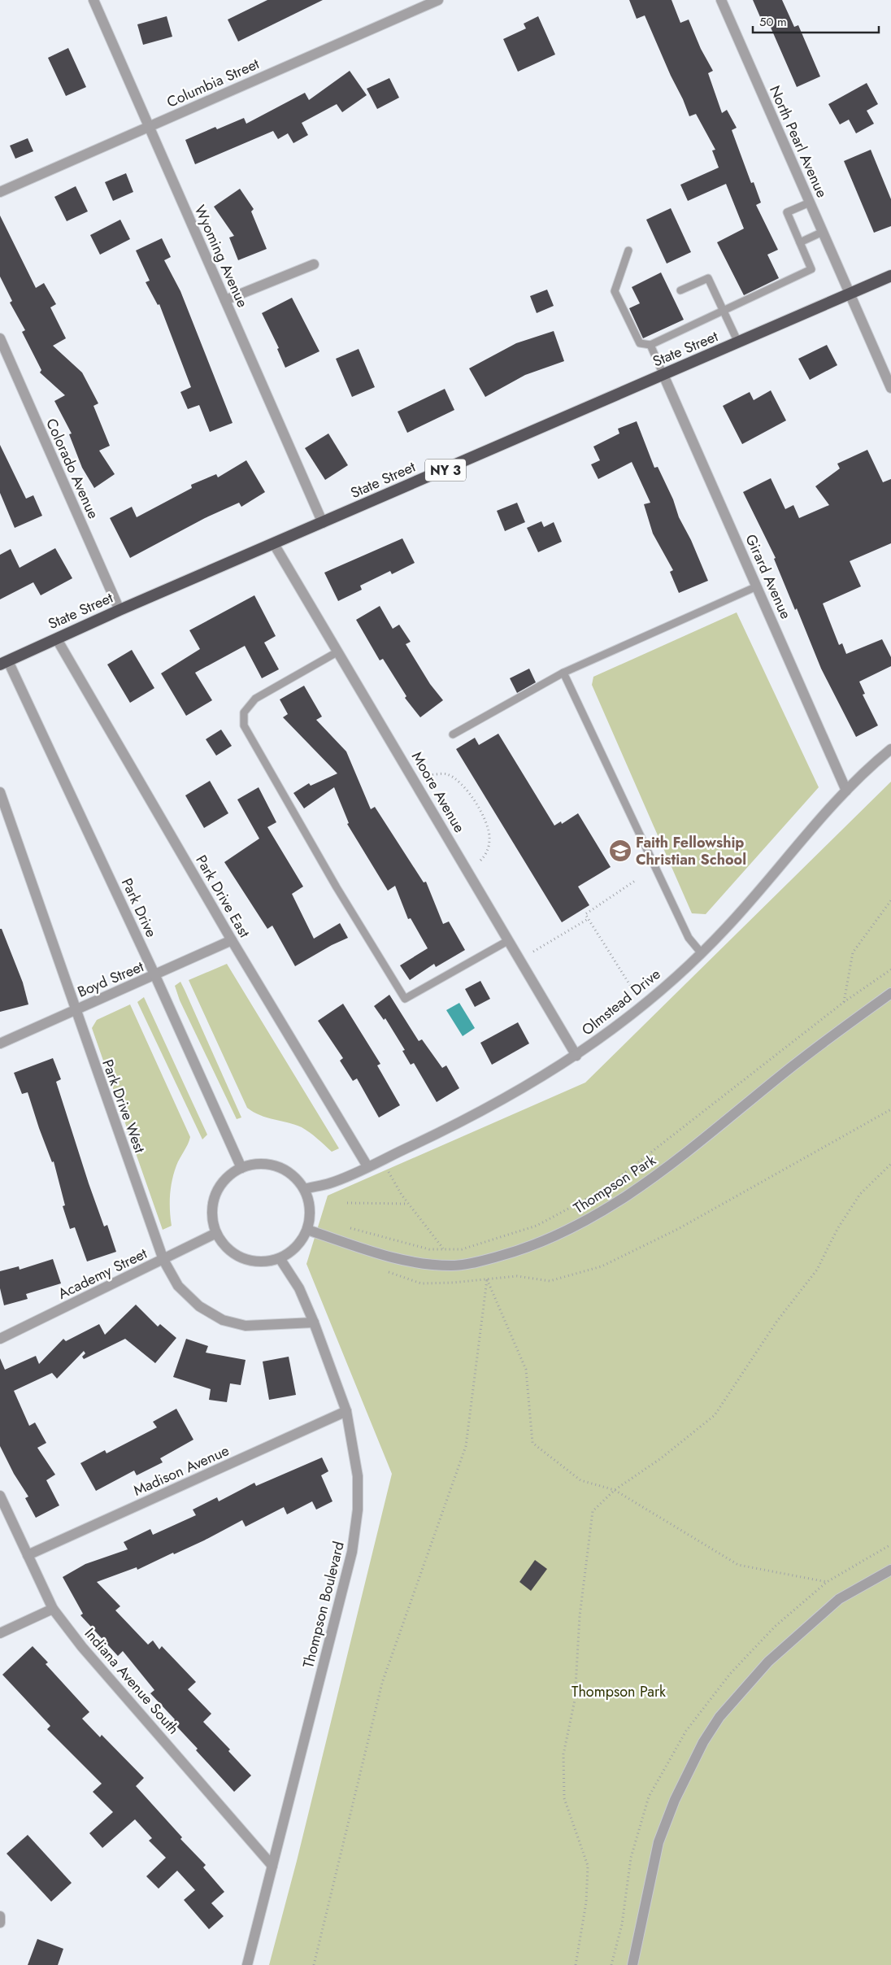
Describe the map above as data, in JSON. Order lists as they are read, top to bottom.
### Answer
{
  "streets": {
    "highway": ["State Street", "NY 3"],
    "street": [
      "Columbia Street",
      "North Pearl Avenue",
      "Wyoming Avenue",
      "Colorado Avenue",
      "Girard Avenue",
      "Moore Avenue",
      "Park Drive East",
      "Park Drive",
      "Boyd Street",
      "Olmstead Drive",
      "Park Drive West",
      "Thompson Park",
      "Academy Street",
      "Madison Avenue",
      "Thompson Boulevard",
      "Indiana Avenue South"
    ]
  },
  "crossings": [
    ["Columbia Street", "Wyoming Avenue"],
    ["North Pearl Avenue", "State Street"],
    ["Wyoming Avenue", "State Street"],
    ["State Street", "Colorado Avenue"],
    ["State Street", "Girard Avenue"],
    ["State Street", "Moore Avenue"],
    ["State Street", "Park Drive East"],
    ["State Street", "Park Drive"],
    ["Girard Avenue", "Olmstead Drive"],
    ["Moore Avenue", "Olmstead Drive"],
    ["Park Drive East", "Boyd Street"],
    ["Park Drive East", "Olmstead Drive"],
    ["Park Drive", "Boyd Street"],
    ["Park Drive", "Olmstead Drive"],
    ["Park Drive", "Thompson Park"],
    ["Park Drive", "Academy Street"],
    ["Park Drive", "Thompson Boulevard"],
    ["Boyd Street", "Park Drive West"],
    ["Olmstead Drive", "Thompson Park"],
    ["Olmstead Drive", "Academy Street"],
    ["Olmstead Drive", "Thompson Boulevard"],
    ["Park Drive West", "Academy Street"],
    ["Park Drive West", "Thompson Boulevard"],
    ["Thompson Park", "Academy Street"],
    ["Thompson Park", "Thompson Boulevard"],
    ["Academy Street", "Thompson Boulevard"],
    ["Madison Avenue", "Thompson Boulevard"],
    ["Madison Avenue", "Indiana Avenue South"],
    ["Thompson Boulevard", "Indiana Avenue South"]
  ],
  "parks": ["Thompson Park"],
  "places": {
    "school or university": ["Faith Fellowship Christian School"]
  },
  "scale_bar": "50 m"
}
